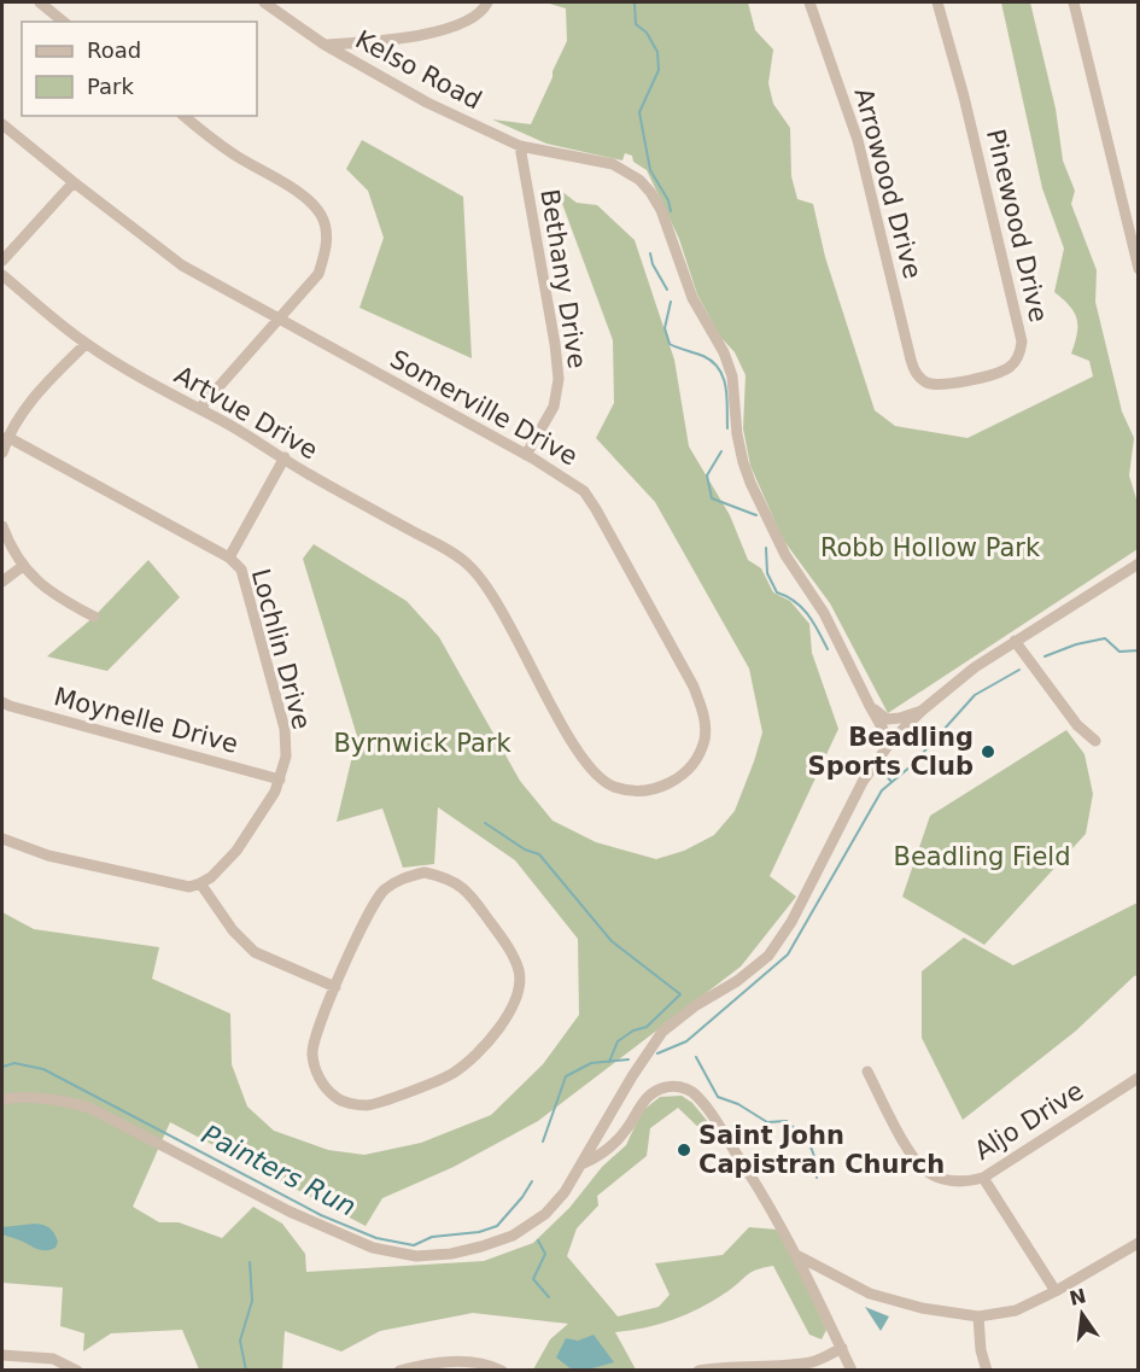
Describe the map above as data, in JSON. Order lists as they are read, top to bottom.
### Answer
{
  "streets": {
    "street": [
      "Kelso Road",
      "Arrowood Drive",
      "Pinewood Drive",
      "Bethany Drive",
      "Somerville Drive",
      "Artvue Drive",
      "Lochlin Drive",
      "Moynelle Drive",
      "Aljo Drive"
    ]
  },
  "crossings": [
    ["Kelso Road", "Bethany Drive"],
    ["Arrowood Drive", "Pinewood Drive"],
    ["Bethany Drive", "Somerville Drive"],
    ["Somerville Drive", "Artvue Drive"],
    ["Artvue Drive", "Lochlin Drive"],
    ["Lochlin Drive", "Moynelle Drive"]
  ],
  "water": ["Painters Run"],
  "parks": ["Robb Hollow Park", "Byrnwick Park", "Beadling Field"],
  "places": ["Beadling Sports Club", "Saint John Capistran Church"],
  "legend": ["Road", "Park"],
  "north": "top"
}
